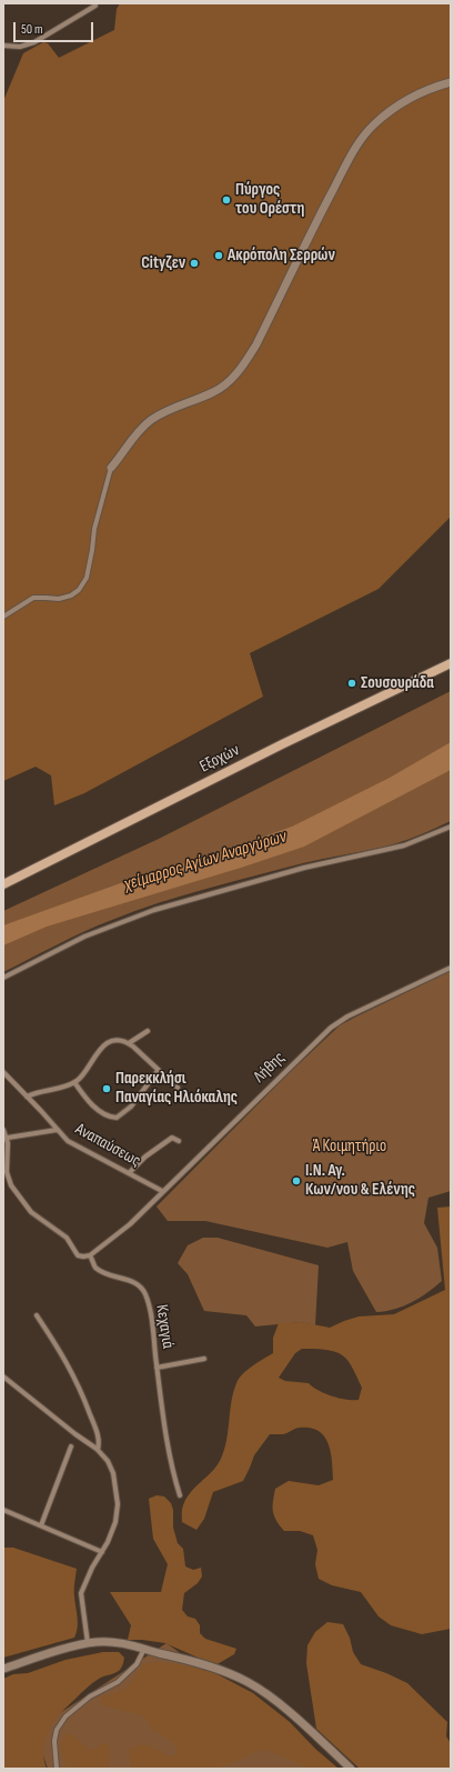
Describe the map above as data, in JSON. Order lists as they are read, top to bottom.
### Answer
{
  "streets": {
    "main road": ["Εξοχών"],
    "street": ["Λήθης", "Αναπαύσεως", "Κεχαγιά"]
  },
  "crossings": [
    ["Λήθης", "Αναπαύσεως"],
    ["Λήθης", "Κεχαγιά"]
  ],
  "water": ["χείμαρρος Αγίων Αναργύρων"],
  "parks": ["Ά Κοιμητήριο"],
  "places": [
    "Πύργος του Ορέστη",
    "Ακρόπολη Σερρών",
    "Cityζεν",
    "Σουσουράδα",
    "Παρεκκλήσι Παναγίας Ηλιόκαλης",
    "Ι.Ν. Αγ. Κων/νου & Ελένης"
  ],
  "scale_bar": "50 m"
}
